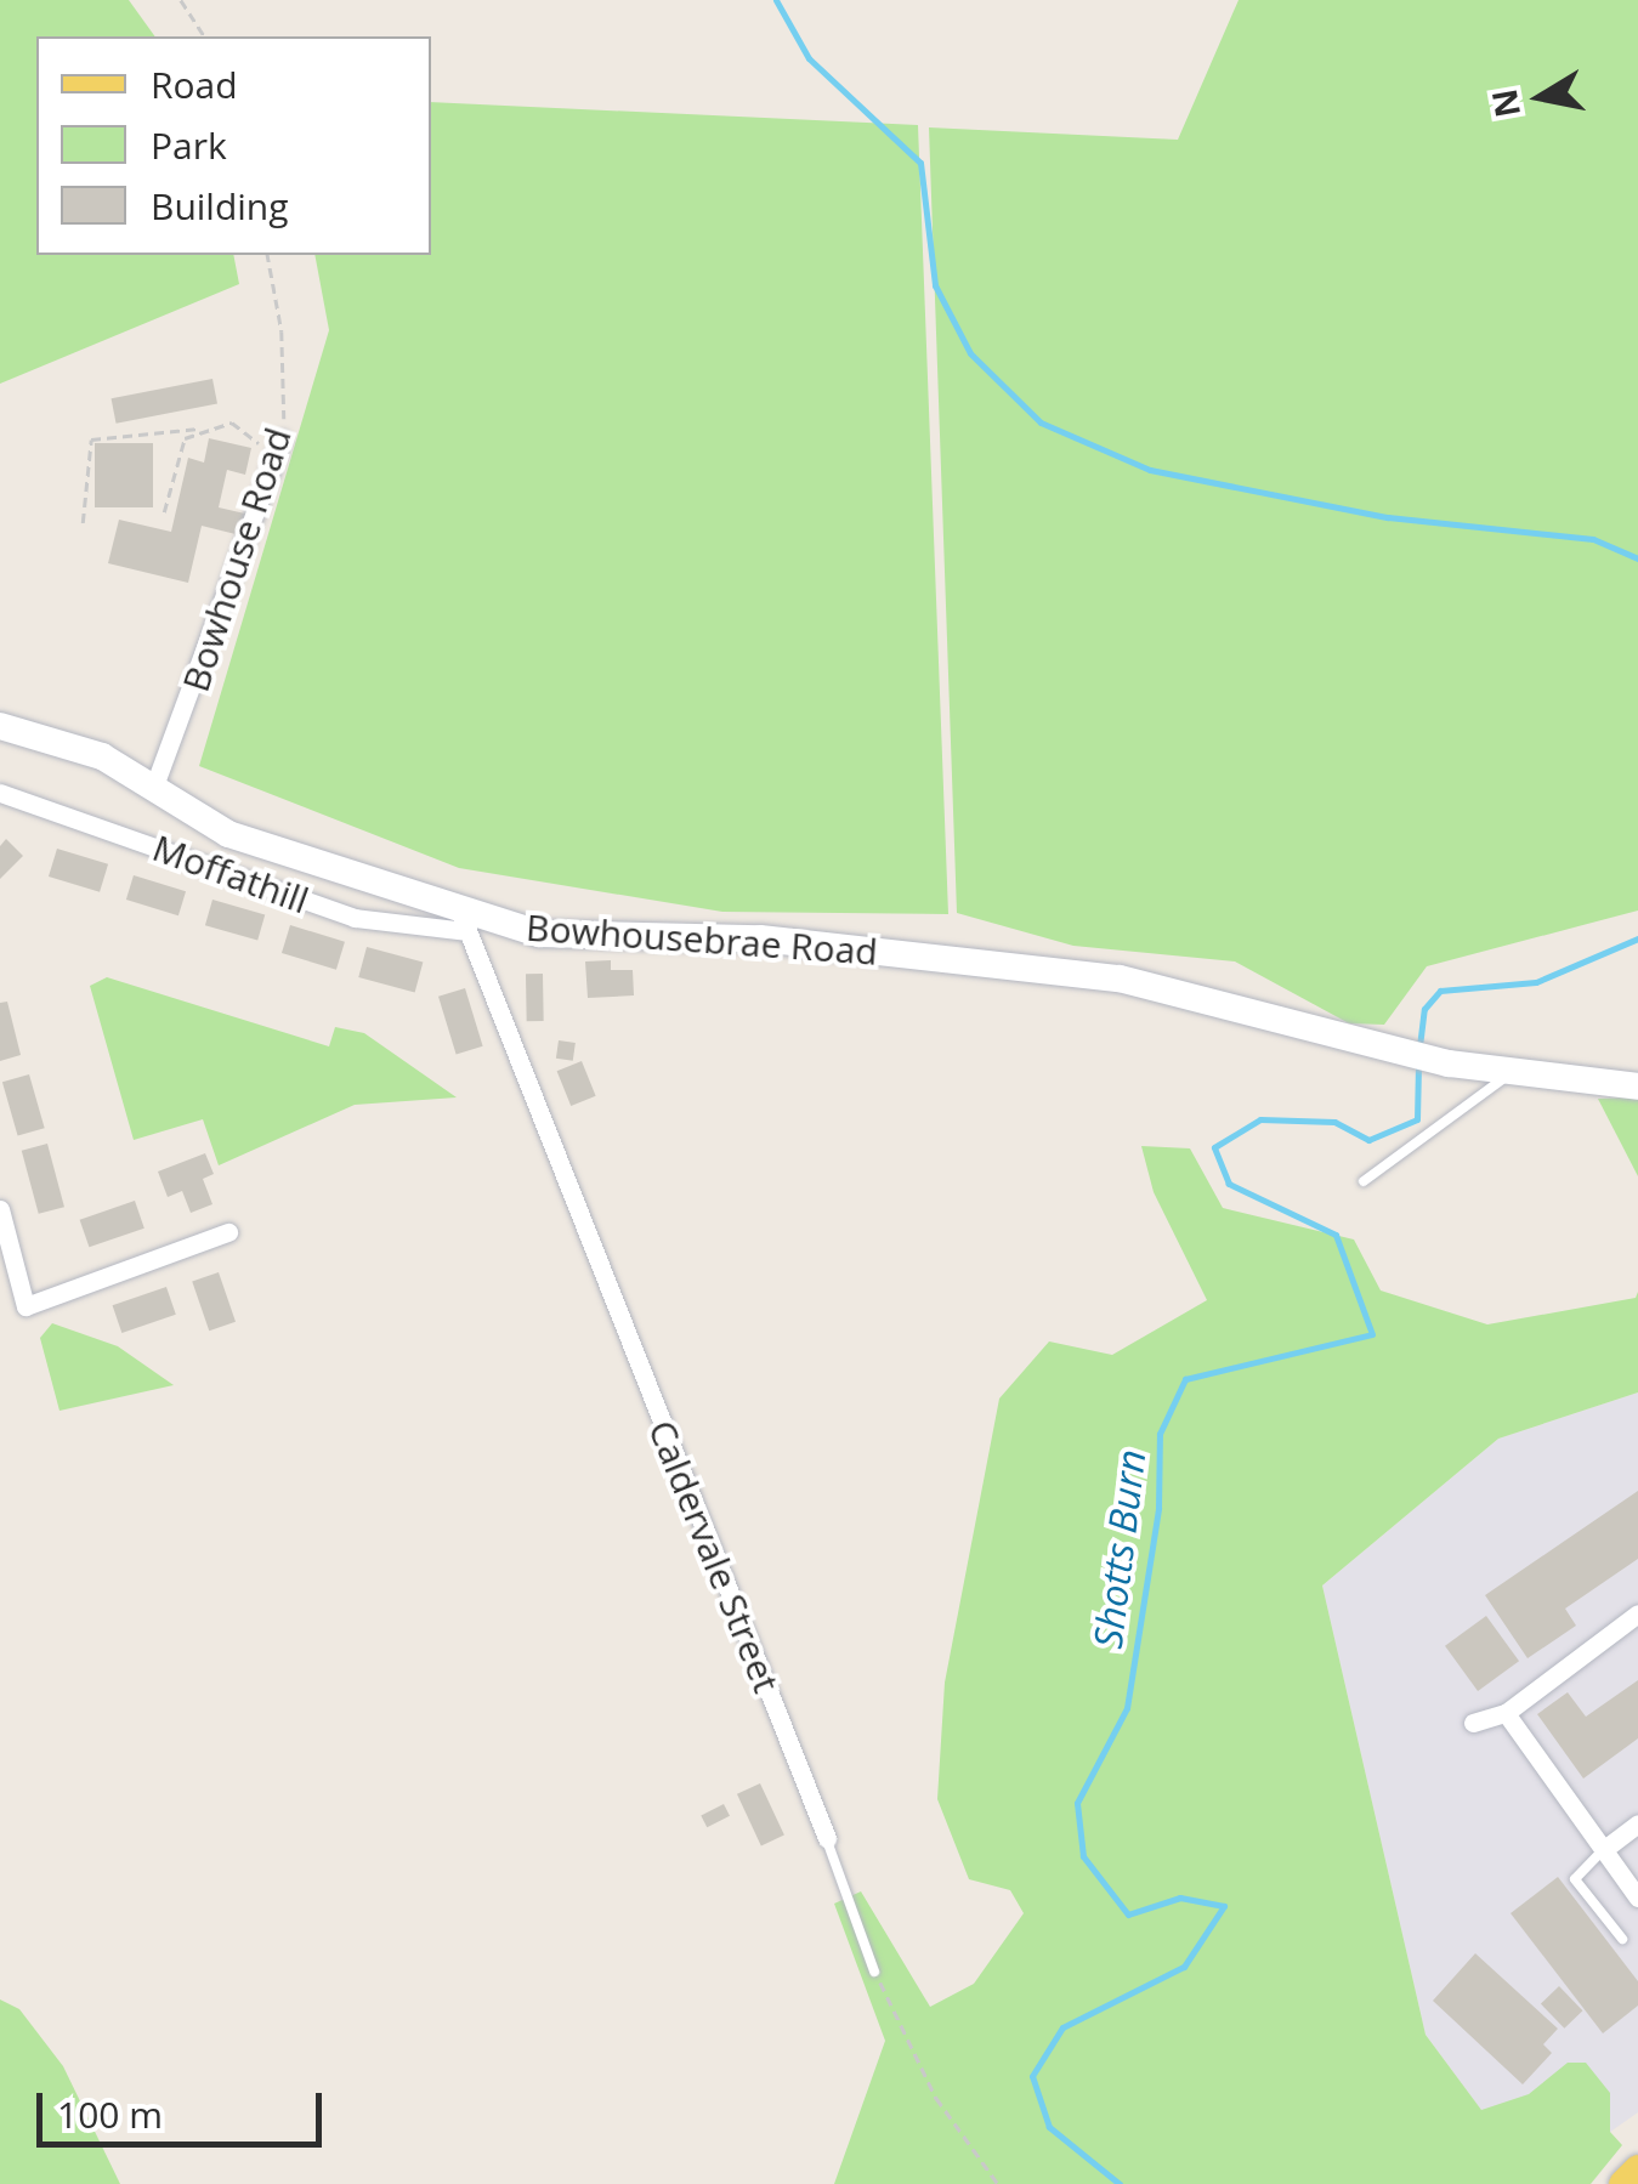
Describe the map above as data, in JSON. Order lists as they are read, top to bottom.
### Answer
{
  "streets": {
    "street": [
      "Bowhouse Road",
      "Moffathill",
      "Bowhousebrae Road",
      "Caldervale Street"
    ]
  },
  "crossings": [
    ["Bowhouse Road", "Bowhousebrae Road"],
    ["Moffathill", "Bowhousebrae Road"],
    ["Moffathill", "Caldervale Street"],
    ["Bowhousebrae Road", "Caldervale Street"]
  ],
  "water": ["Shotts Burn"],
  "legend": ["Road", "Park", "Building"],
  "scale_bar": "100 m",
  "north": "left"
}
